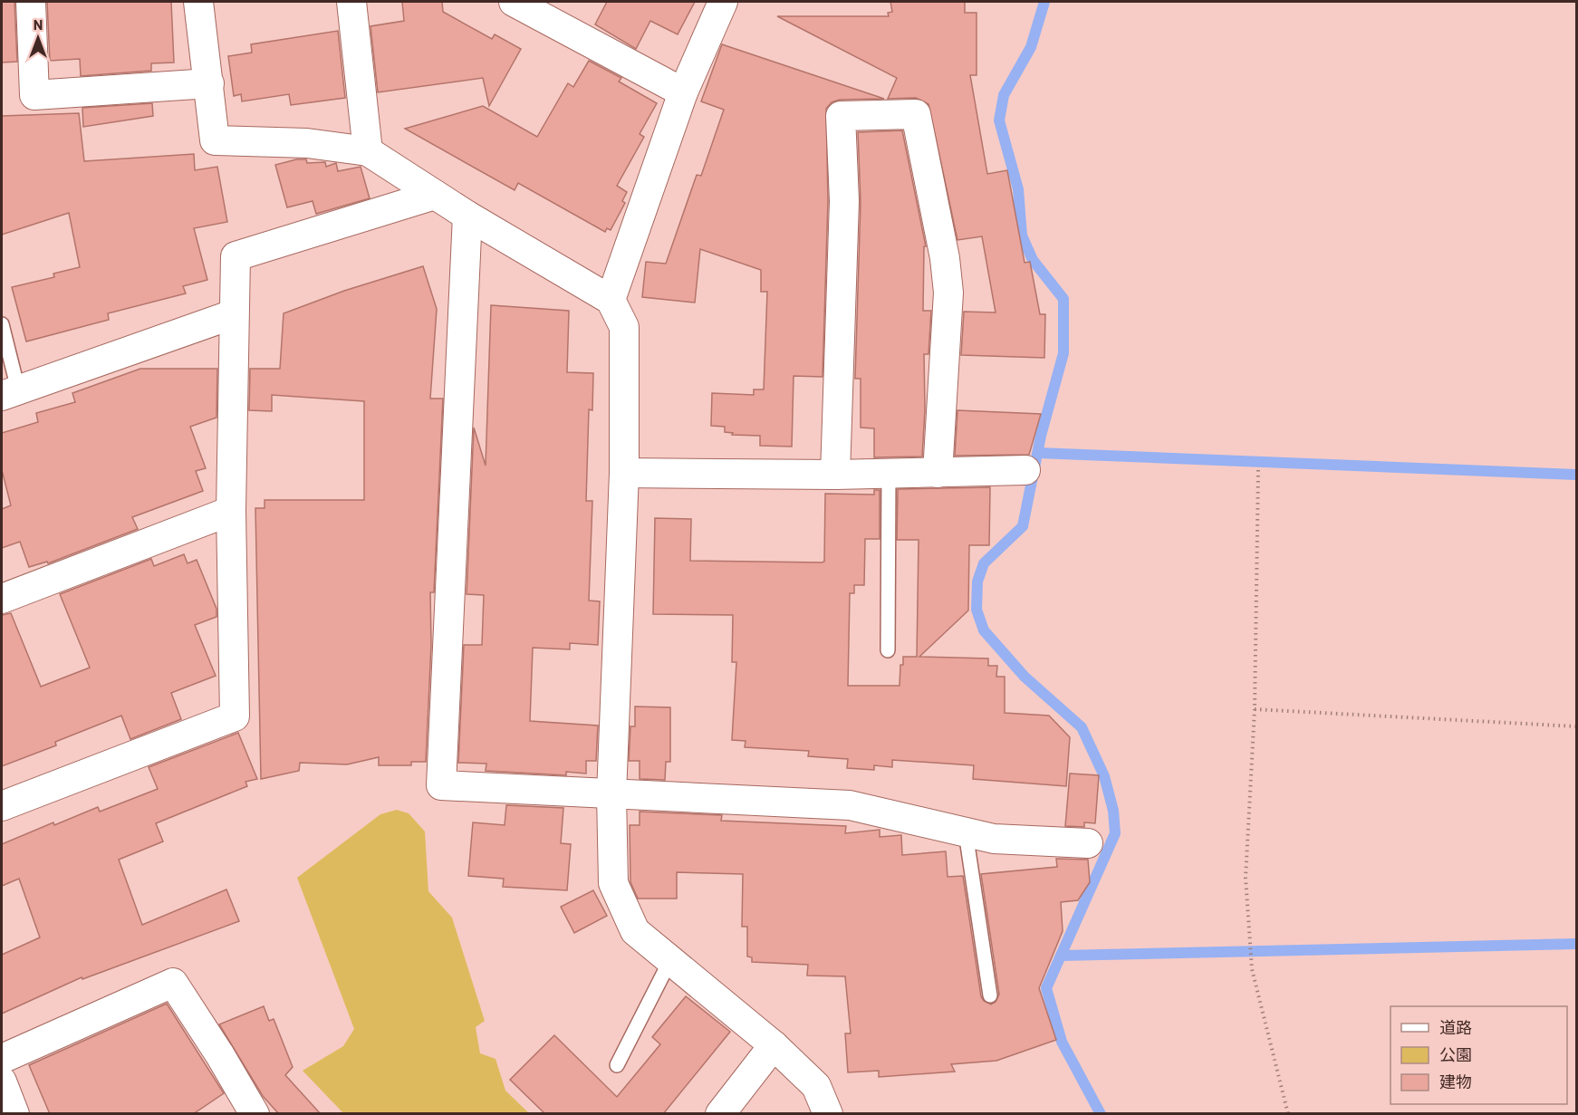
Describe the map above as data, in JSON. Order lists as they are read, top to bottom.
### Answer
{
  "legend": ["道路", "公園", "建物"],
  "north": "top"
}
